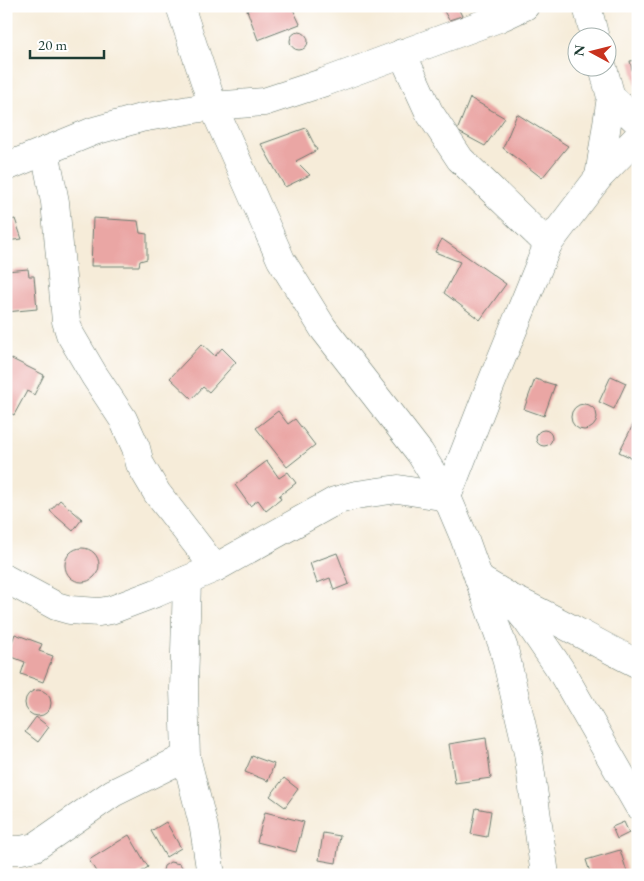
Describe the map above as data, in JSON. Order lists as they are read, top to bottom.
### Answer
{
  "scale_bar": "20 m",
  "north": "left"
}
